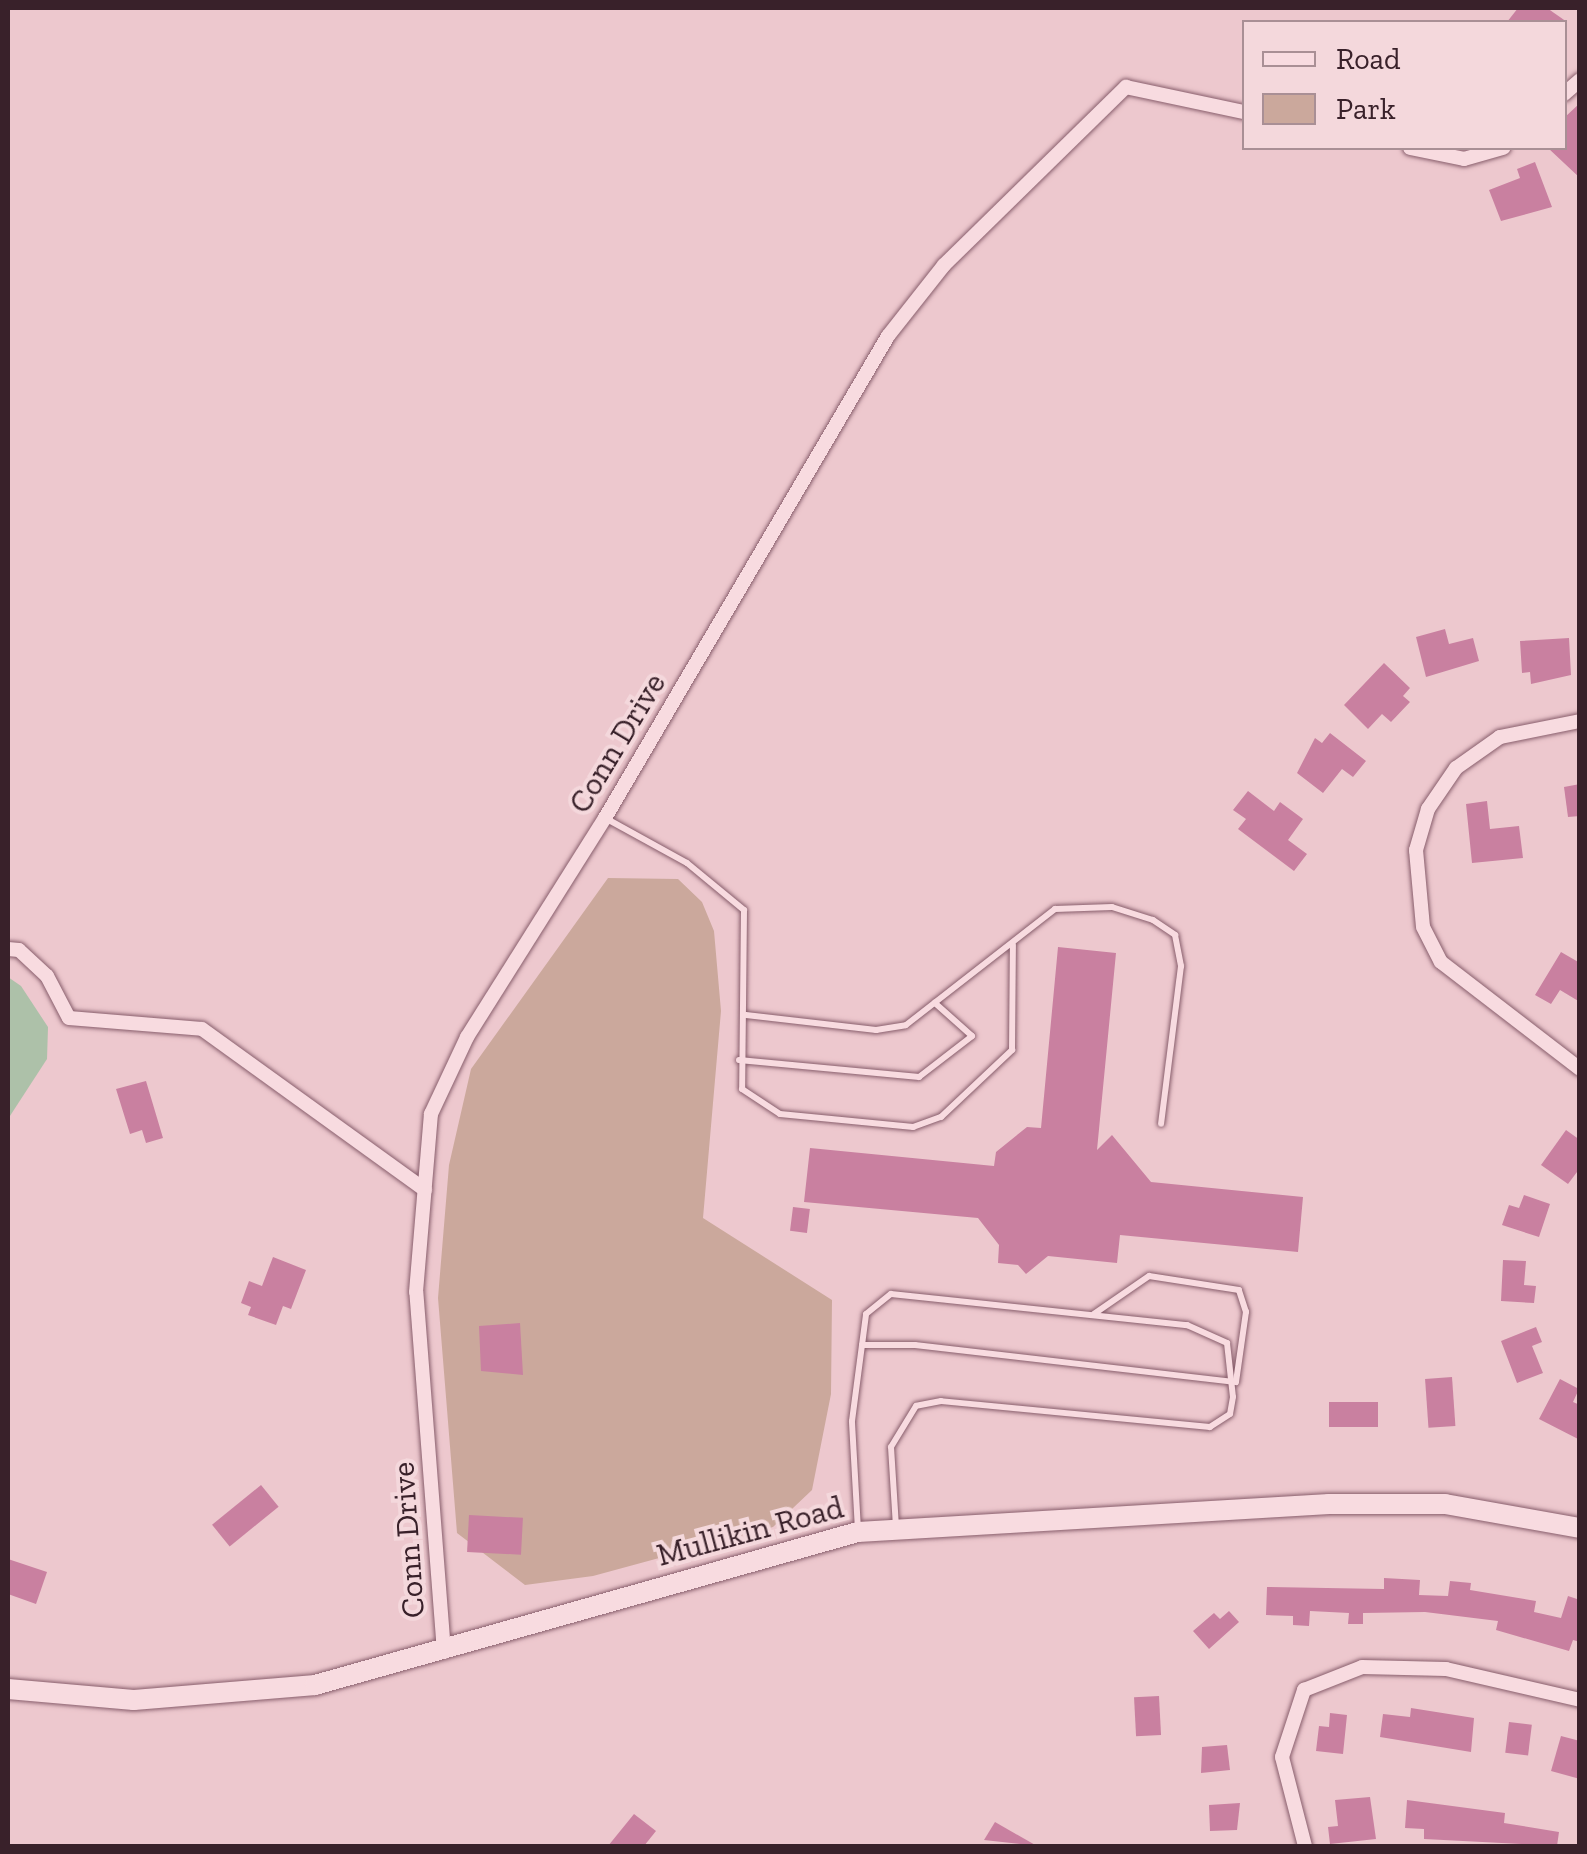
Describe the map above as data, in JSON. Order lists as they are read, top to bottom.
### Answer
{
  "streets": {
    "street": ["Conn Drive", "Mullikin Road"]
  },
  "crossings": [
    ["Conn Drive", "Mullikin Road"]
  ],
  "legend": ["Road", "Park"]
}
